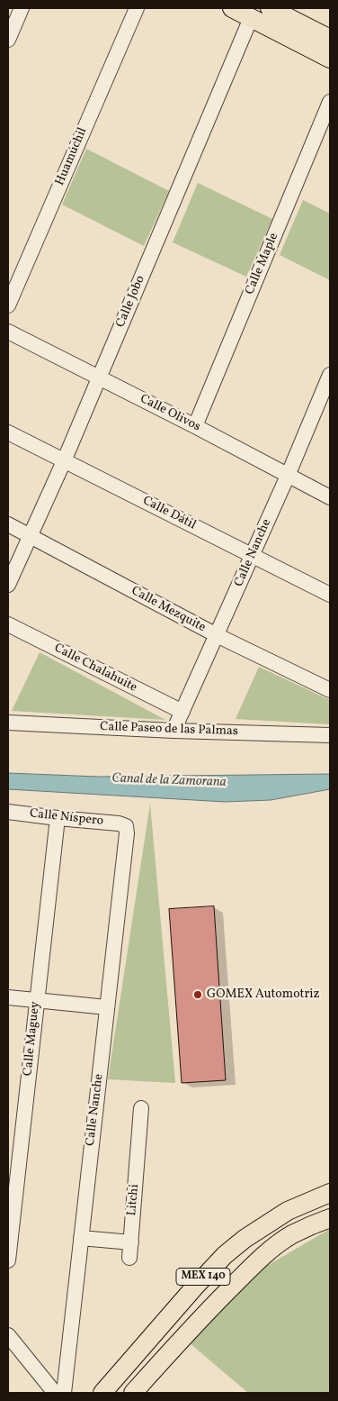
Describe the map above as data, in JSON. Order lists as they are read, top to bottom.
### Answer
{
  "streets": {
    "main road": ["MEX 140"],
    "street": [
      "Huamúchil",
      "Calle Maple",
      "Calle Jobo",
      "Calle Olivos",
      "Calle Dátil",
      "Calle Nanche",
      "Calle Mezquite",
      "Calle Chalahuite",
      "Calle Paseo de las Palmas",
      "Calle Níspero",
      "Calle Maguey",
      "Litchi"
    ]
  },
  "crossings": [
    ["Calle Maple", "Calle Olivos"],
    ["Calle Jobo", "Calle Olivos"],
    ["Calle Jobo", "Calle Dátil"],
    ["Calle Jobo", "Calle Mezquite"],
    ["Calle Olivos", "Calle Nanche"],
    ["Calle Dátil", "Calle Nanche"],
    ["Calle Nanche", "Calle Mezquite"],
    ["Calle Nanche", "Calle Chalahuite"],
    ["Calle Nanche", "Calle Paseo de las Palmas"],
    ["Calle Nanche", "Calle Níspero"],
    ["Calle Níspero", "Calle Maguey"]
  ],
  "water": ["Canal de la Zamorana"],
  "places": ["GOMEX Automotriz"]
}
